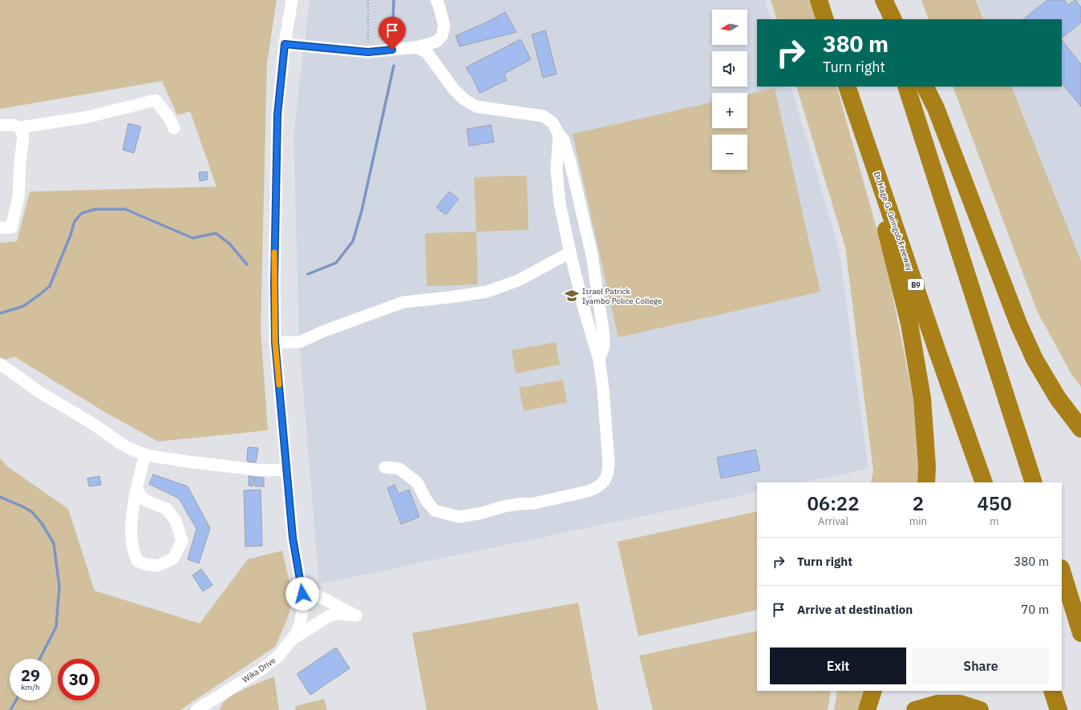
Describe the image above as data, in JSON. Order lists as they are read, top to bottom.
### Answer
{
  "streets": {
    "highway": ["Dr. Hage G. Geingob Freeway", "B9"],
    "street": ["Wika Drive"]
  },
  "places": {
    "school or university": ["Israel Patrick Iyambo Police College"]
  },
  "north": "left",
  "page": {
    "map_buttons": ["+", "−"],
    "turn": ["380 m", "Turn right"],
    "eta": [
      "06:22",
      "Arrival",
      "2",
      "min",
      "450",
      "m"
    ],
    "list": [
      {
        "name": "Turn right",
        "value": "380 m"
      },
      {
        "name": "Arrive at destination",
        "value": "70 m"
      }
    ],
    "buttons": ["Exit", "Share"],
    "speed": "29 km/h",
    "limit": "30"
  }
}
